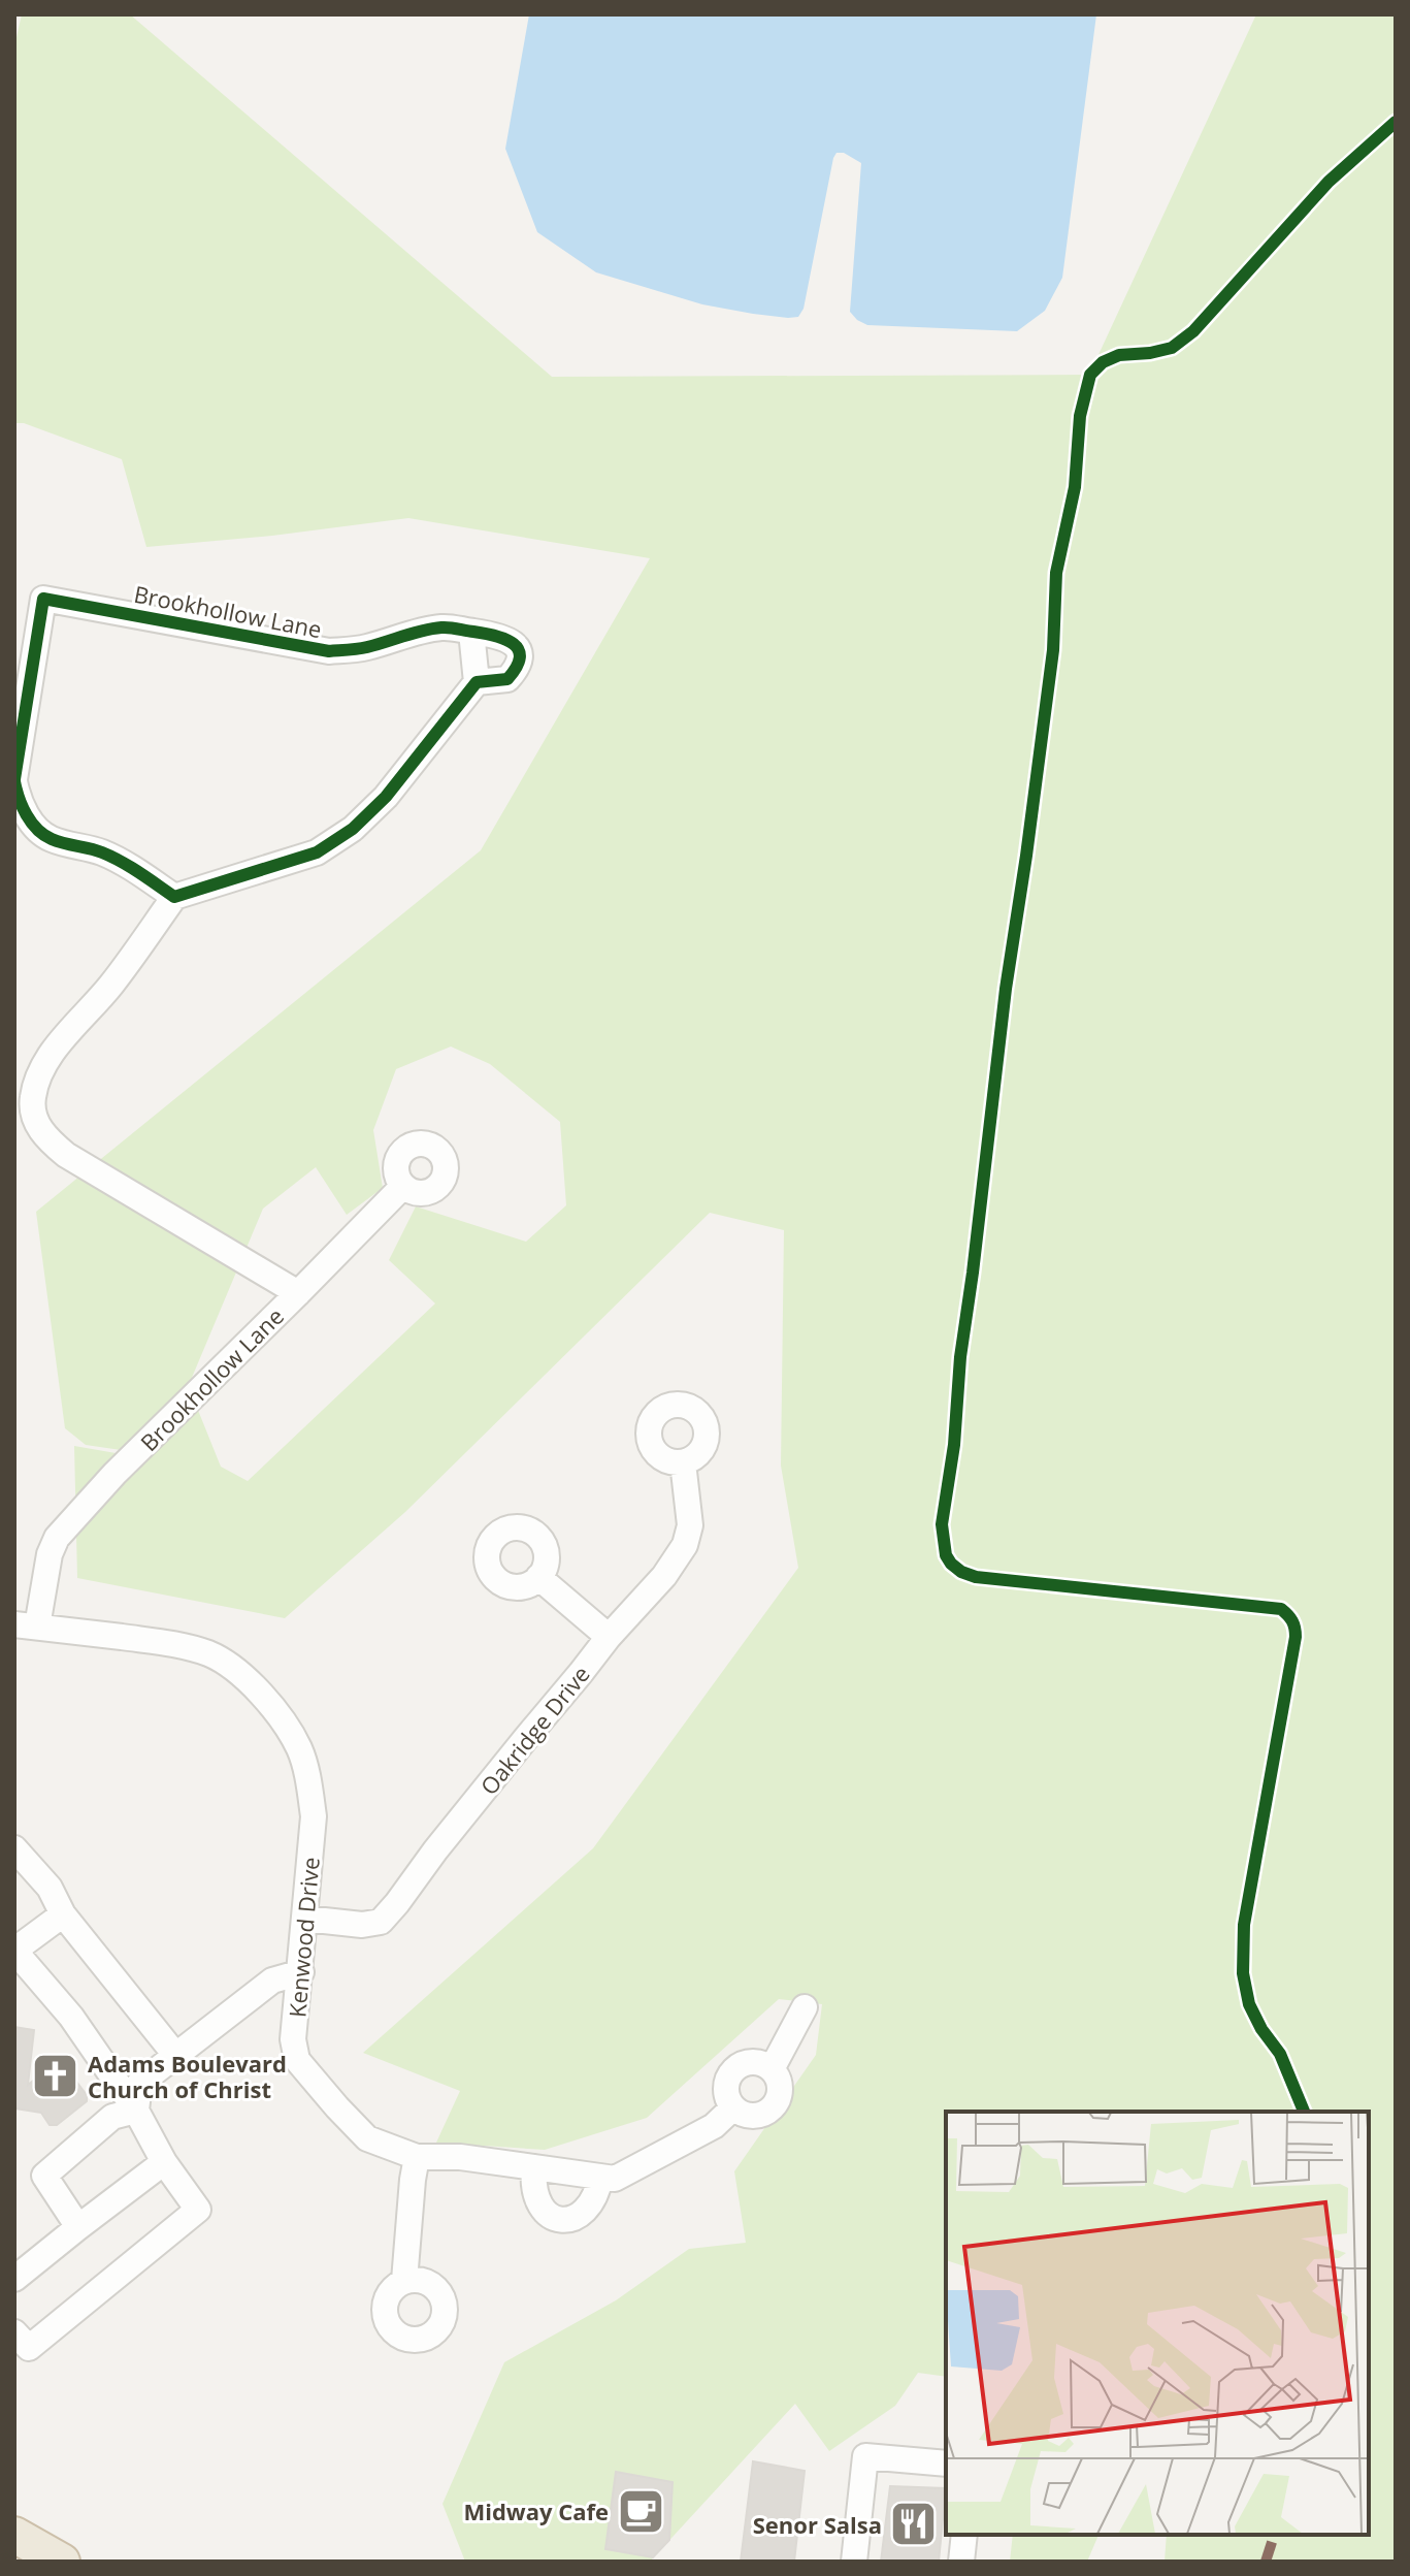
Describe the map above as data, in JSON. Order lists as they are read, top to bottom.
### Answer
{
  "streets": {
    "street": ["Brookhollow Lane", "Oakridge Drive", "Kenwood Drive"]
  },
  "crossings": [
    ["Brookhollow Lane", "Kenwood Drive"],
    ["Oakridge Drive", "Kenwood Drive"]
  ],
  "places": {
    "church": ["Adams Boulevard Church of Christ"],
    "cafe": ["Midway Cafe"],
    "restaurant": ["Senor Salsa"]
  }
}
